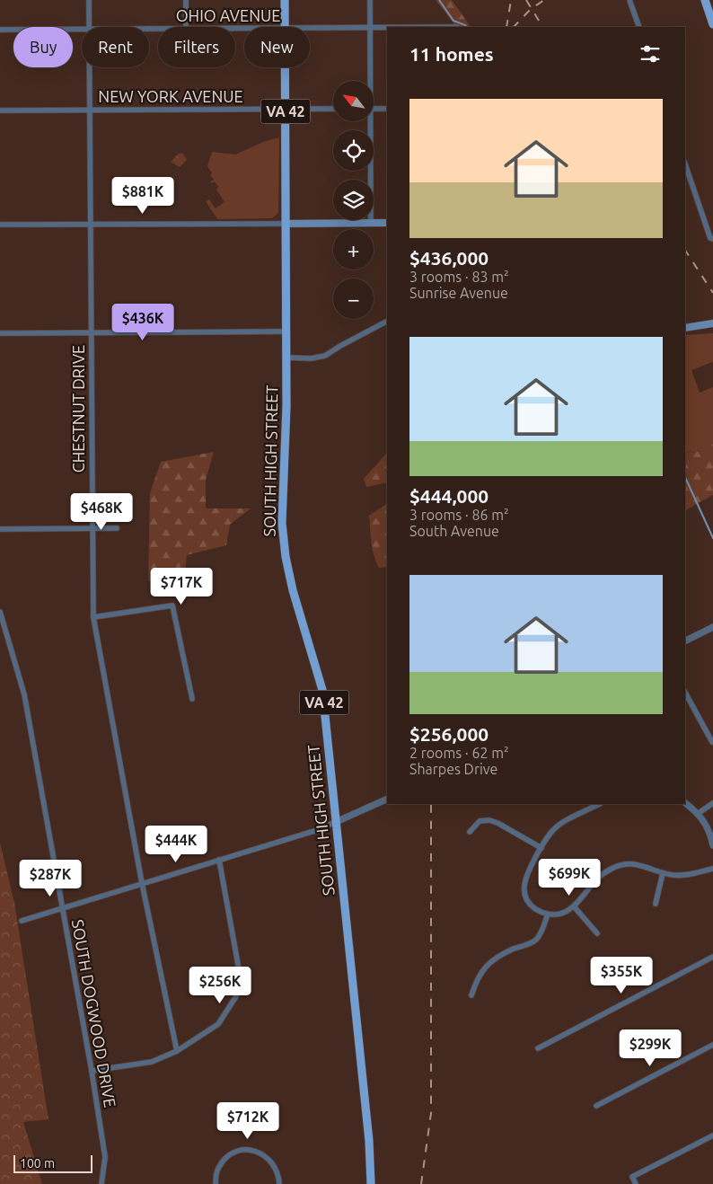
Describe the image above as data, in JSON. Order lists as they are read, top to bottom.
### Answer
{
  "streets": {
    "main road": ["VA 42", "SOUTH HIGH STREET"],
    "street": [
      "OHIO AVENUE",
      "NEW YORK AVENUE",
      "CHESTNUT DRIVE",
      "SOUTH DOGWOOD DRIVE"
    ]
  },
  "crossings": [
    ["NEW YORK AVENUE", "CHESTNUT DRIVE"],
    ["NEW YORK AVENUE", "SOUTH HIGH STREET"]
  ],
  "scale_bar": "100 m",
  "north": "top left",
  "page": {
    "chip": [
      "Buy",
      "Rent",
      "Filters",
      "New"
    ],
    "heading": "11 homes",
    "map_buttons": ["+", "−"],
    "list": [
      {
        "name": "$436,000",
        "note": "3 rooms · 83 m² · Sunrise Avenue"
      },
      {
        "name": "$444,000",
        "note": "3 rooms · 86 m² · South Avenue"
      },
      {
        "name": "$256,000",
        "note": "2 rooms · 62 m² · Sharpes Drive"
      }
    ],
    "price": [
      "$881K",
      "$436K",
      "$468K",
      "$717K",
      "$444K",
      "$699K",
      "$287K",
      "$355K",
      "$256K",
      "$299K",
      "$712K"
    ],
    "scale": "100 m"
  }
}
